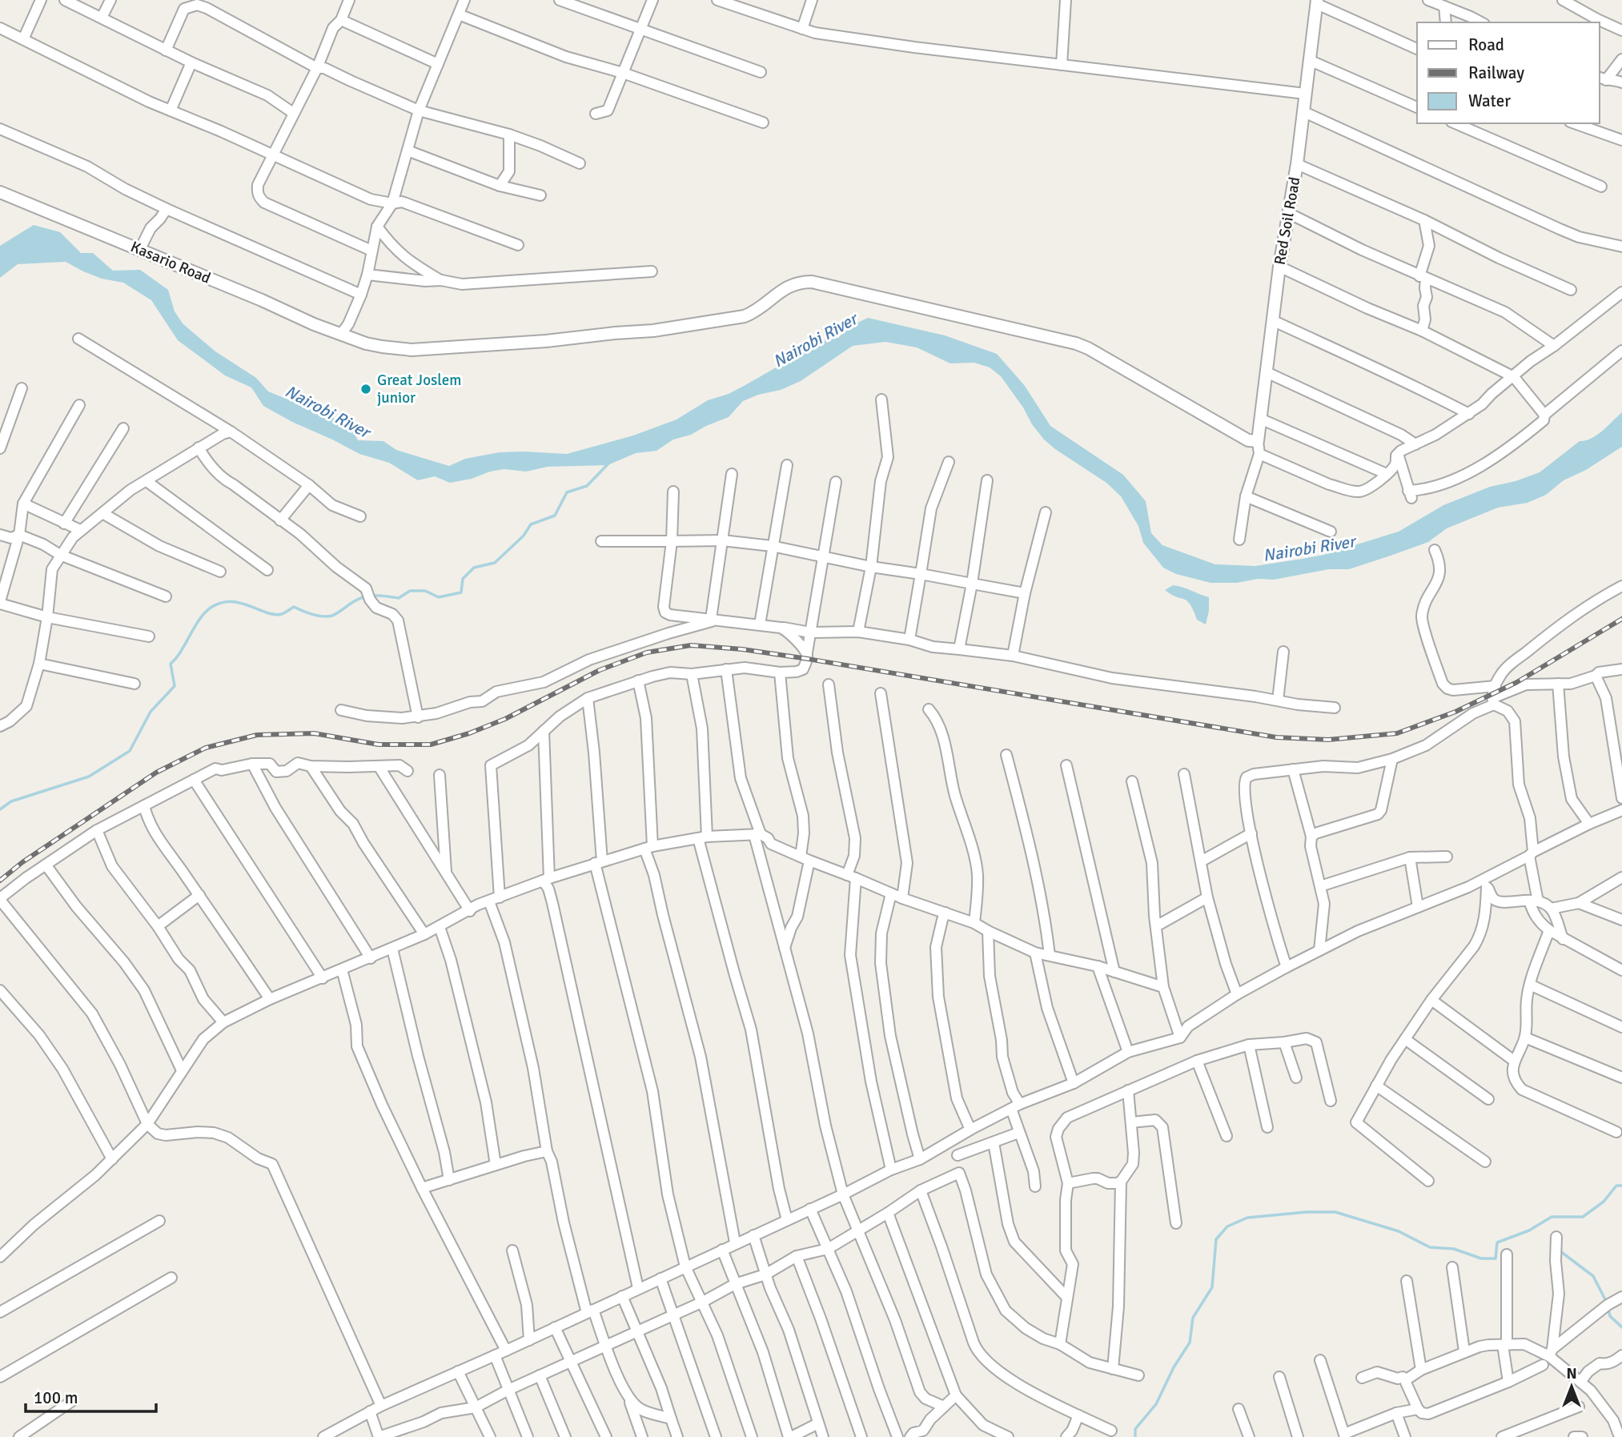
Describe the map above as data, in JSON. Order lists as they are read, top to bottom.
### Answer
{
  "streets": {
    "street": ["Red Soil Road", "Kasario Road"]
  },
  "crossings": [
    ["Red Soil Road", "Kasario Road"]
  ],
  "water": ["Nairobi River"],
  "places": ["Great Joslem junior"],
  "legend": ["Road", "Railway", "Water"],
  "scale_bar": "100 m",
  "north": "top"
}
